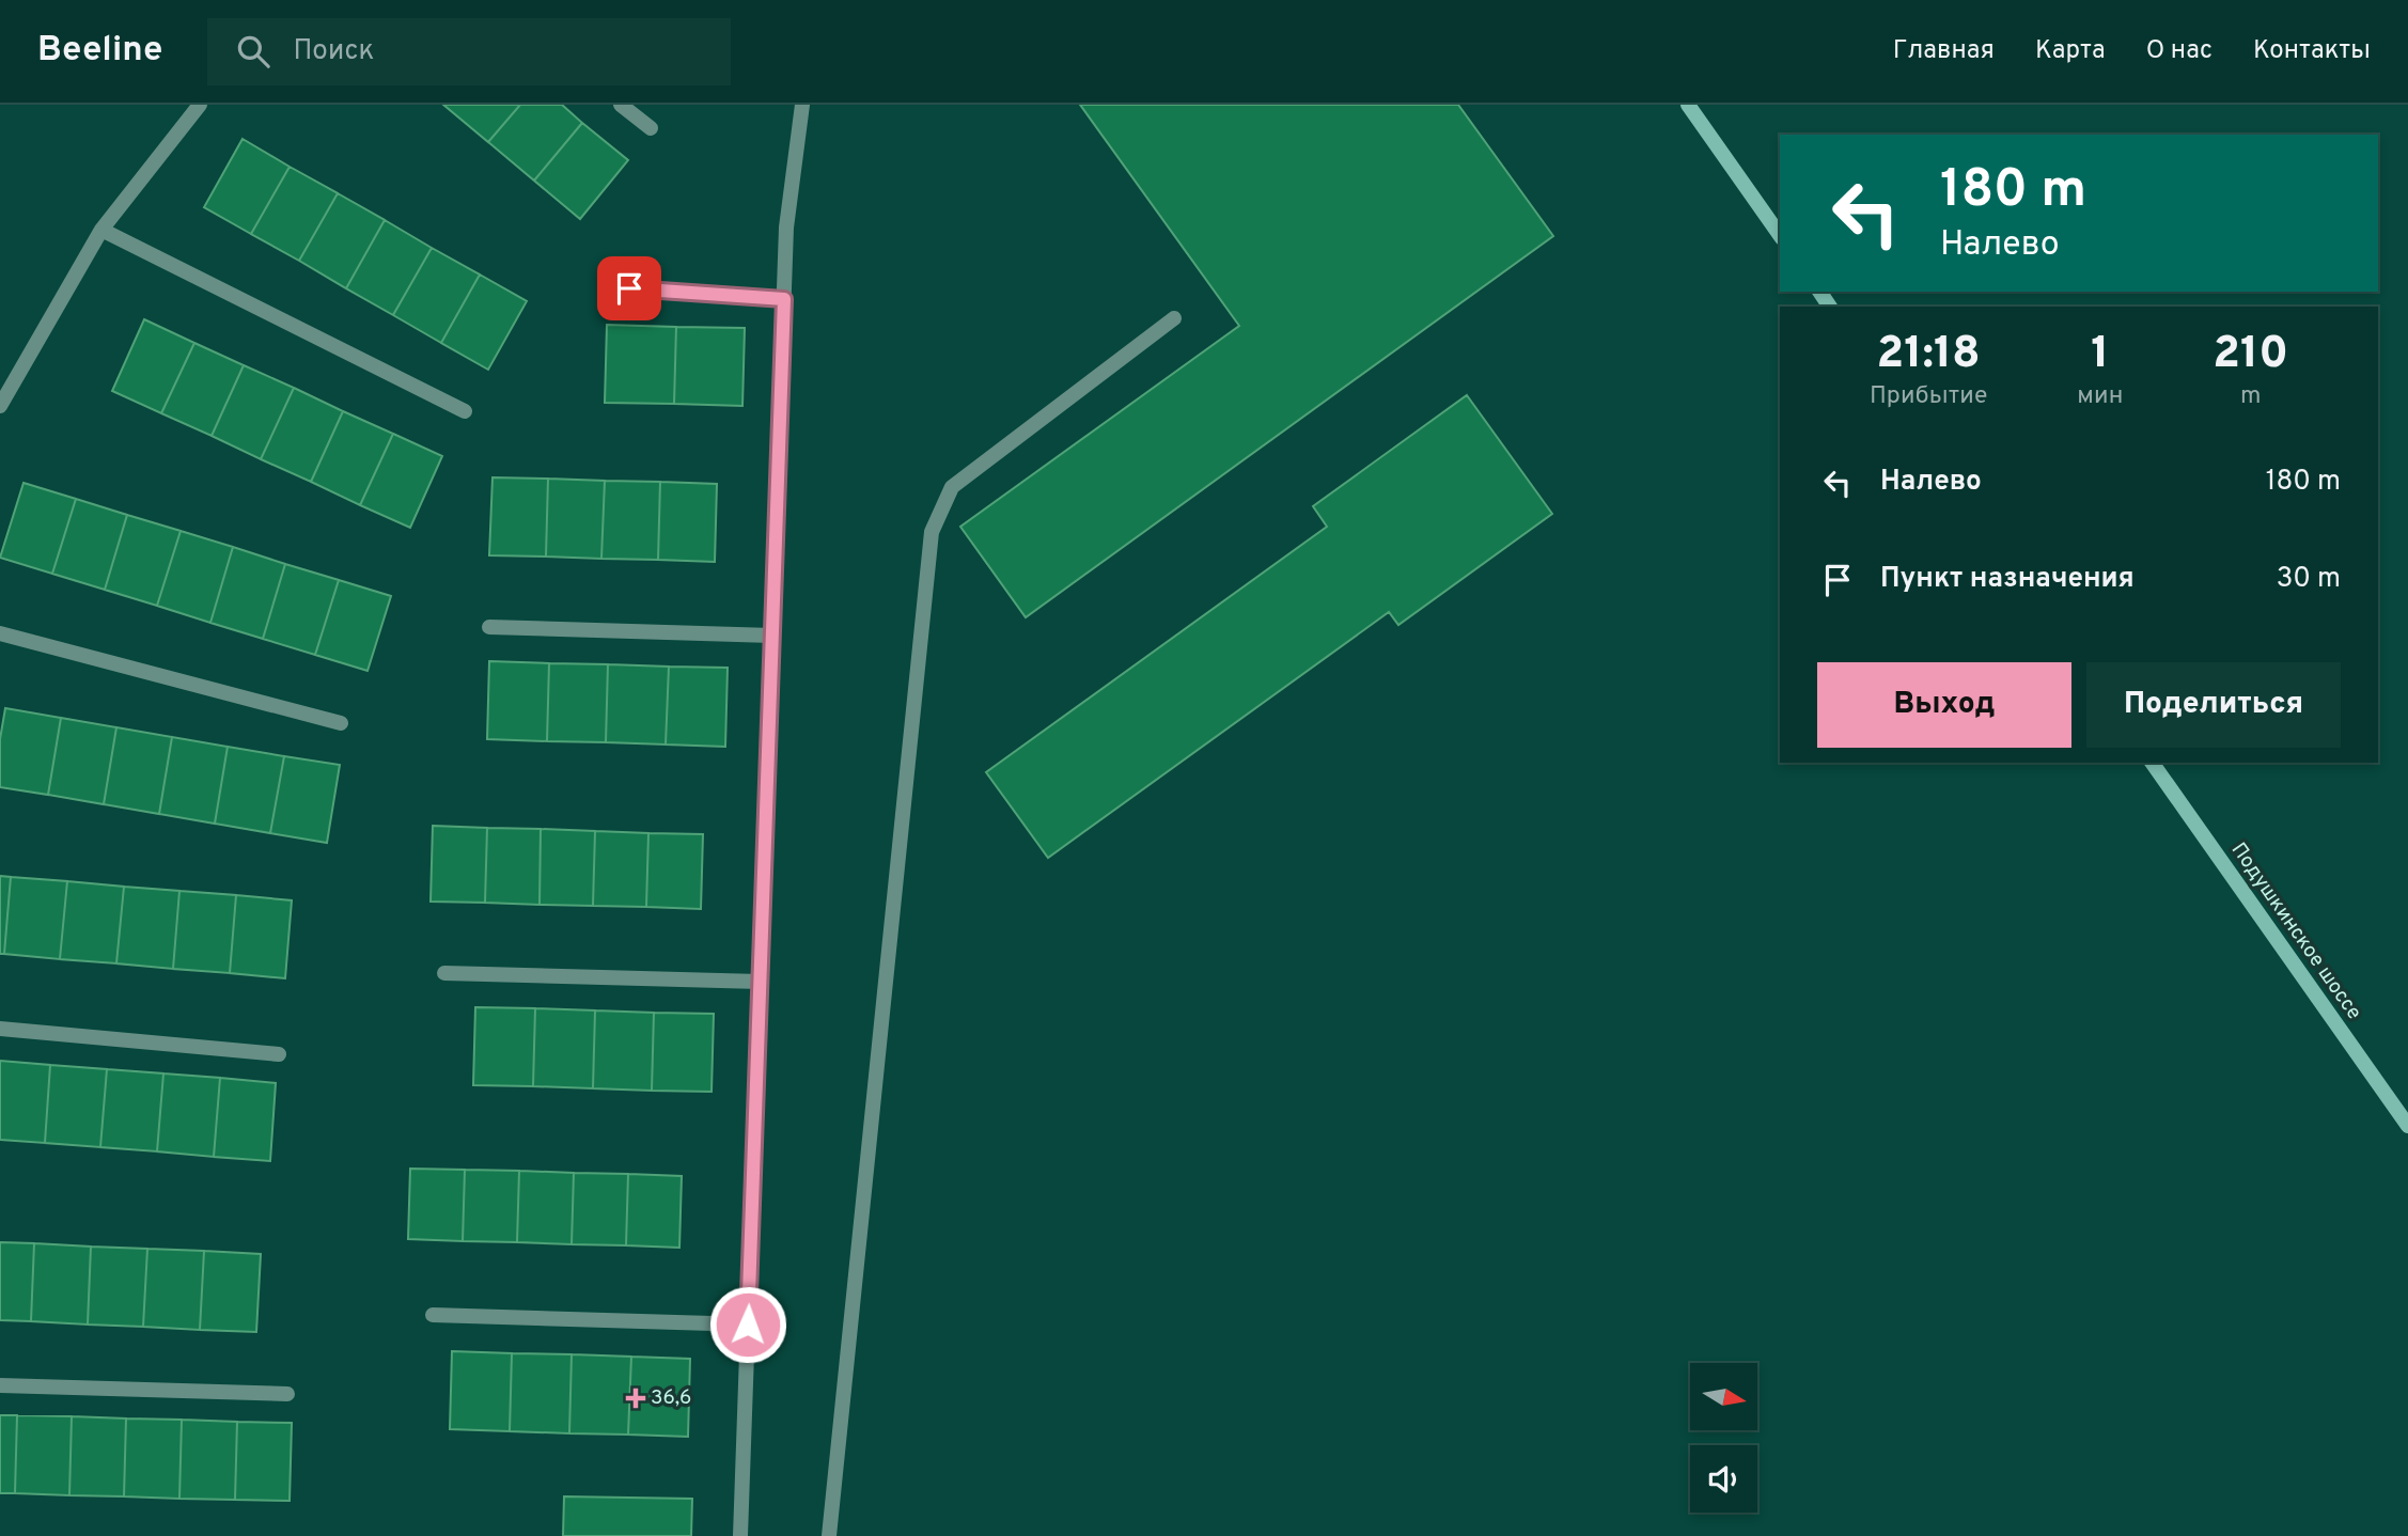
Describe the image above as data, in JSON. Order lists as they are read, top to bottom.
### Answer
{
  "streets": {
    "main road": ["Подушкинское шоссе"]
  },
  "places": {
    "health": ["36,6"]
  },
  "north": "right",
  "page": {
    "header": "Beeline",
    "search": "Поиск",
    "nav": [
      "Главная",
      "Карта",
      "О нас",
      "Контакты"
    ],
    "turn": ["180 m", "Налево"],
    "eta": [
      "21:18",
      "Прибытие",
      "1",
      "мин",
      "210",
      "m"
    ],
    "list": [
      {
        "name": "Налево",
        "value": "180 m"
      },
      {
        "name": "Пункт назначения",
        "value": "30 m"
      }
    ],
    "buttons": ["Выход", "Поделиться"]
  }
}
